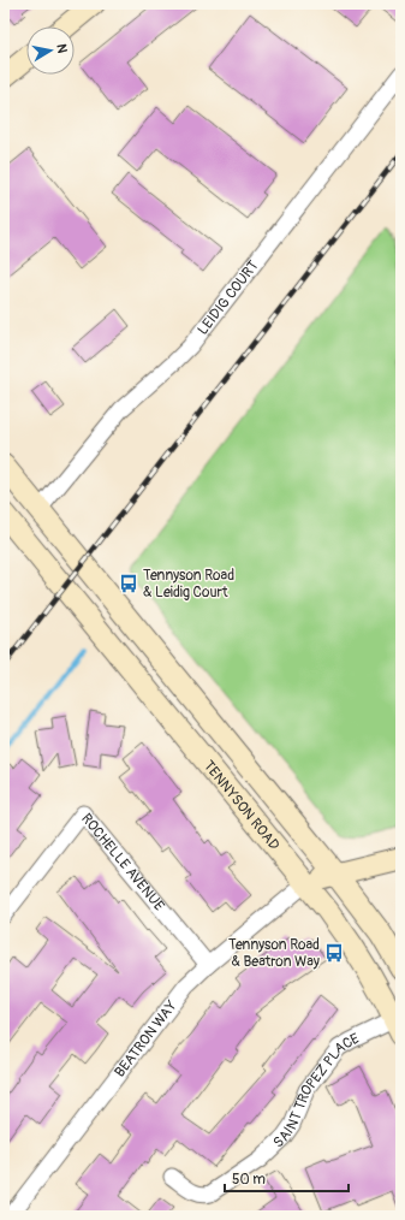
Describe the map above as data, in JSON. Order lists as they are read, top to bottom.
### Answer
{
  "streets": {
    "main road": ["TENNYSON ROAD"],
    "street": [
      "LEIDIG COURT",
      "ROCHELLE AVENUE",
      "BEATRON WAY",
      "SAINT TROPEZ PLACE"
    ]
  },
  "crossings": [
    ["LEIDIG COURT", "TENNYSON ROAD"],
    ["TENNYSON ROAD", "BEATRON WAY"],
    ["TENNYSON ROAD", "SAINT TROPEZ PLACE"],
    ["ROCHELLE AVENUE", "BEATRON WAY"]
  ],
  "places": {
    "bus stop": ["Tennyson Road & Leidig Court", "Tennyson Road & Beatron Way"]
  },
  "scale_bar": "50 m",
  "north": "right"
}
